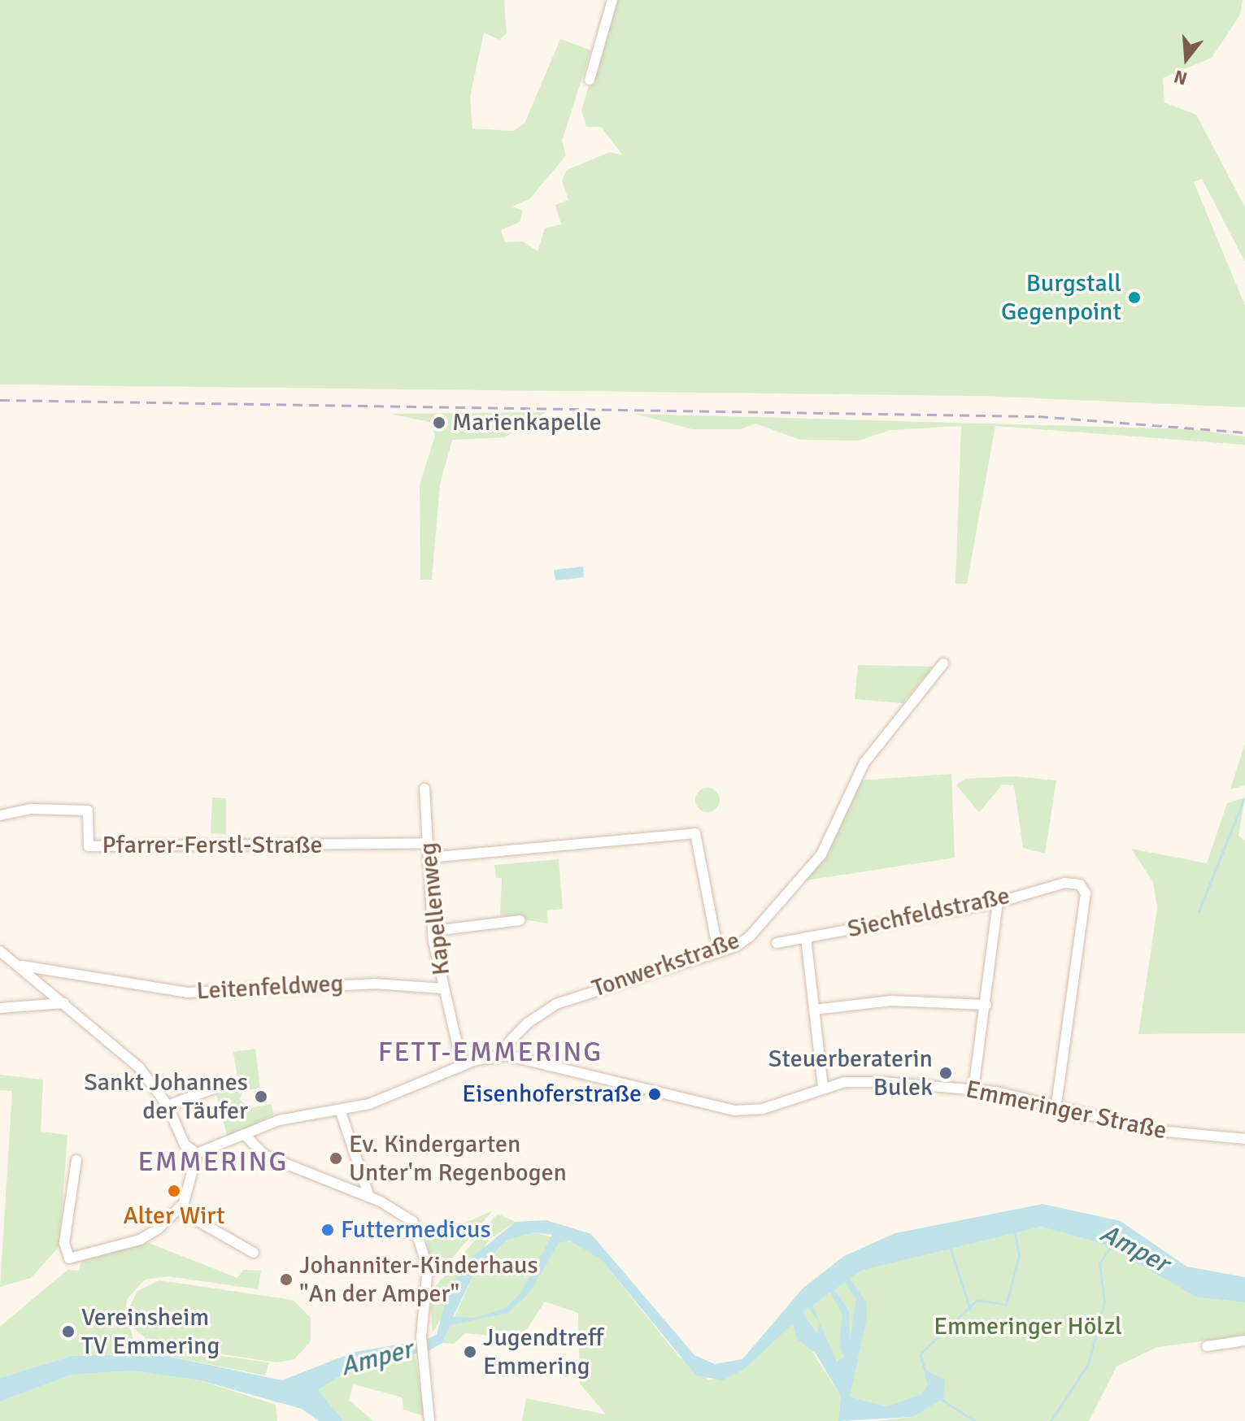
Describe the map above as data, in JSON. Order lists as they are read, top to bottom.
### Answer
{
  "streets": {
    "street": [
      "Pfarrer-Ferstl-Straße",
      "Kapellenweg",
      "Siechfeldstraße",
      "Tonwerkstraße",
      "Leitenfeldweg",
      "Emmeringer Straße"
    ]
  },
  "crossings": [
    ["Pfarrer-Ferstl-Straße", "Kapellenweg"],
    ["Kapellenweg", "Leitenfeldweg"],
    ["Siechfeldstraße", "Emmeringer Straße"],
    ["Tonwerkstraße", "Emmeringer Straße"]
  ],
  "districts": ["FETT-EMMERING", "EMMERING"],
  "water": ["Amper"],
  "parks": ["Emmeringer Hölzl"],
  "places": [
    "Burgstall Gegenpoint",
    "Marienkapelle",
    "Steuerberaterin Bulek",
    "Eisenhoferstraße",
    "Sankt Johannes der Täufer",
    "Ev. Kindergarten Unter'm Regenbogen",
    "Alter Wirt",
    "Futtermedicus",
    "Johanniter-Kinderhaus \"An der Amper\"",
    "Vereinsheim TV Emmering",
    "Jugendtreff Emmering"
  ],
  "north": "bottom"
}
